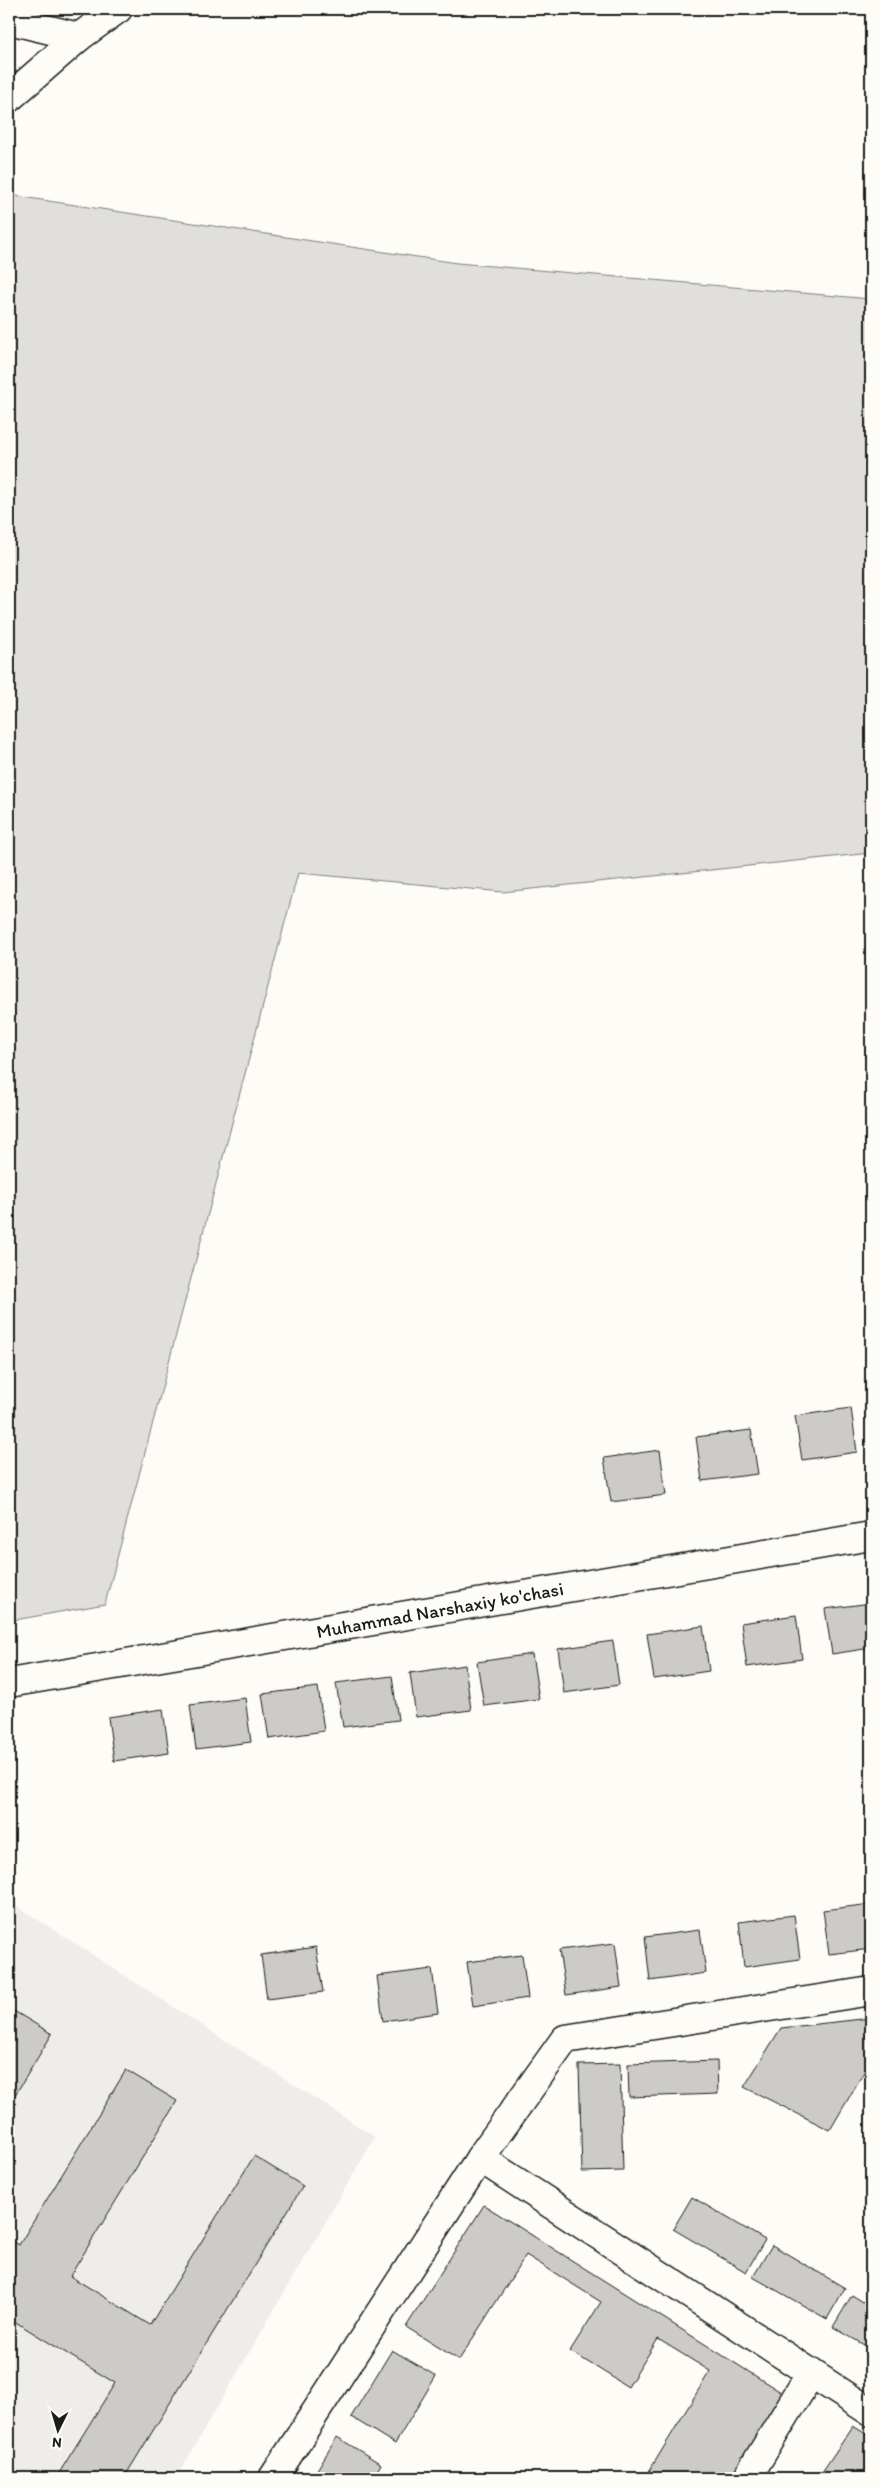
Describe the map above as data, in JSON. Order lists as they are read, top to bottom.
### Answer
{
  "streets": {
    "street": ["Muhammad Narshaxiy ko'chasi"]
  },
  "north": "bottom"
}
